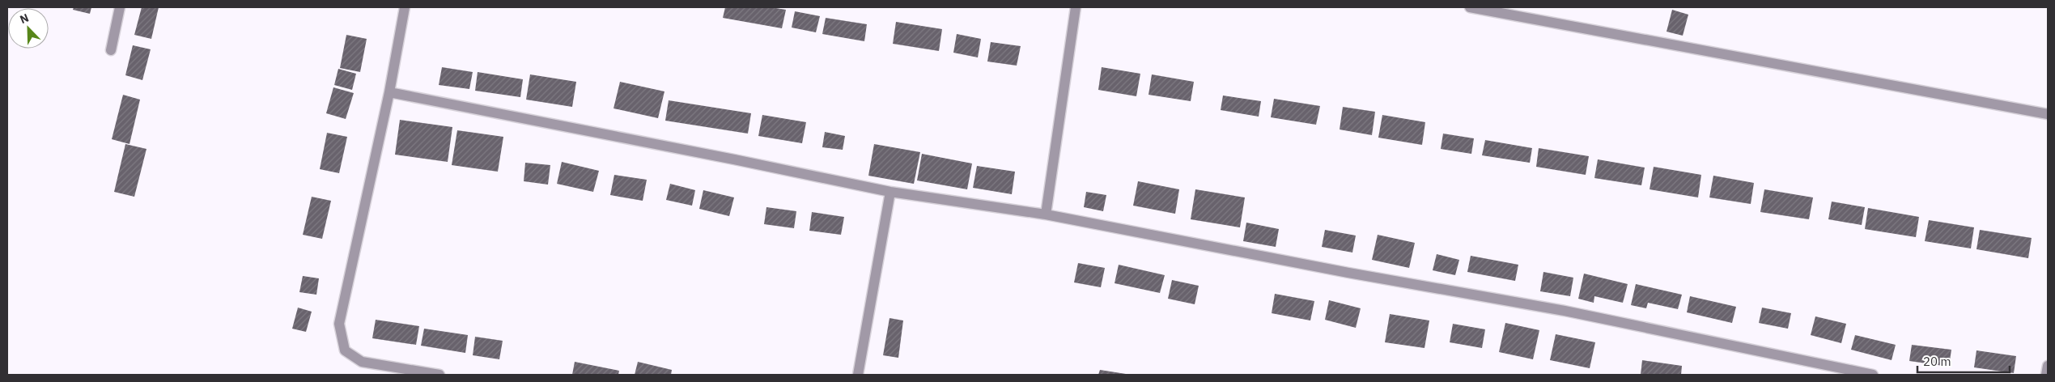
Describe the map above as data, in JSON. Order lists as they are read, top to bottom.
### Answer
{
  "scale_bar": "20 m",
  "north": "top left"
}
